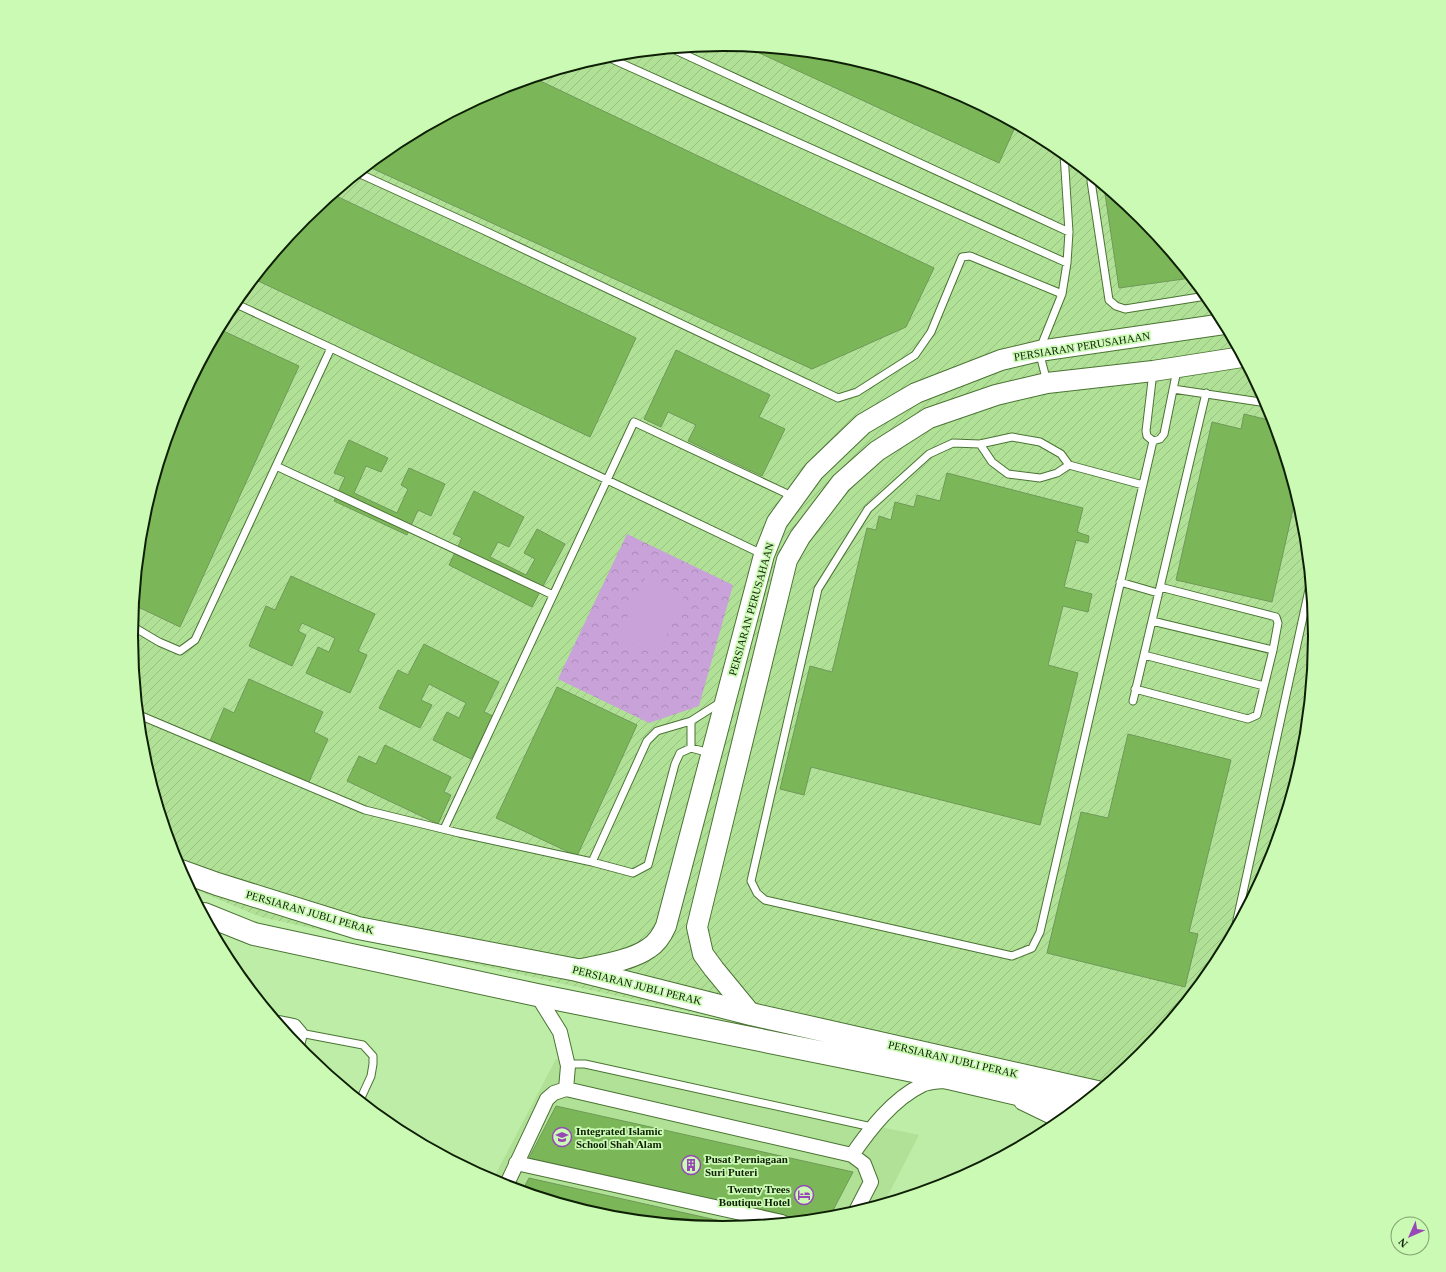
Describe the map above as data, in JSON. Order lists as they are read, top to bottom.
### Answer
{
  "streets": {
    "main road": ["PERSIARAN PERUSAHAAN", "PERSIARAN JUBLI PERAK"]
  },
  "crossings": [
    ["PERSIARAN PERUSAHAAN", "PERSIARAN JUBLI PERAK"]
  ],
  "places": {
    "school or university": ["Integrated Islamic School Shah Alam"],
    "building": ["Pusat Perniagaan Suri Puteri"],
    "hotel": ["Twenty Trees Boutique Hotel"]
  },
  "north": "bottom left"
}
